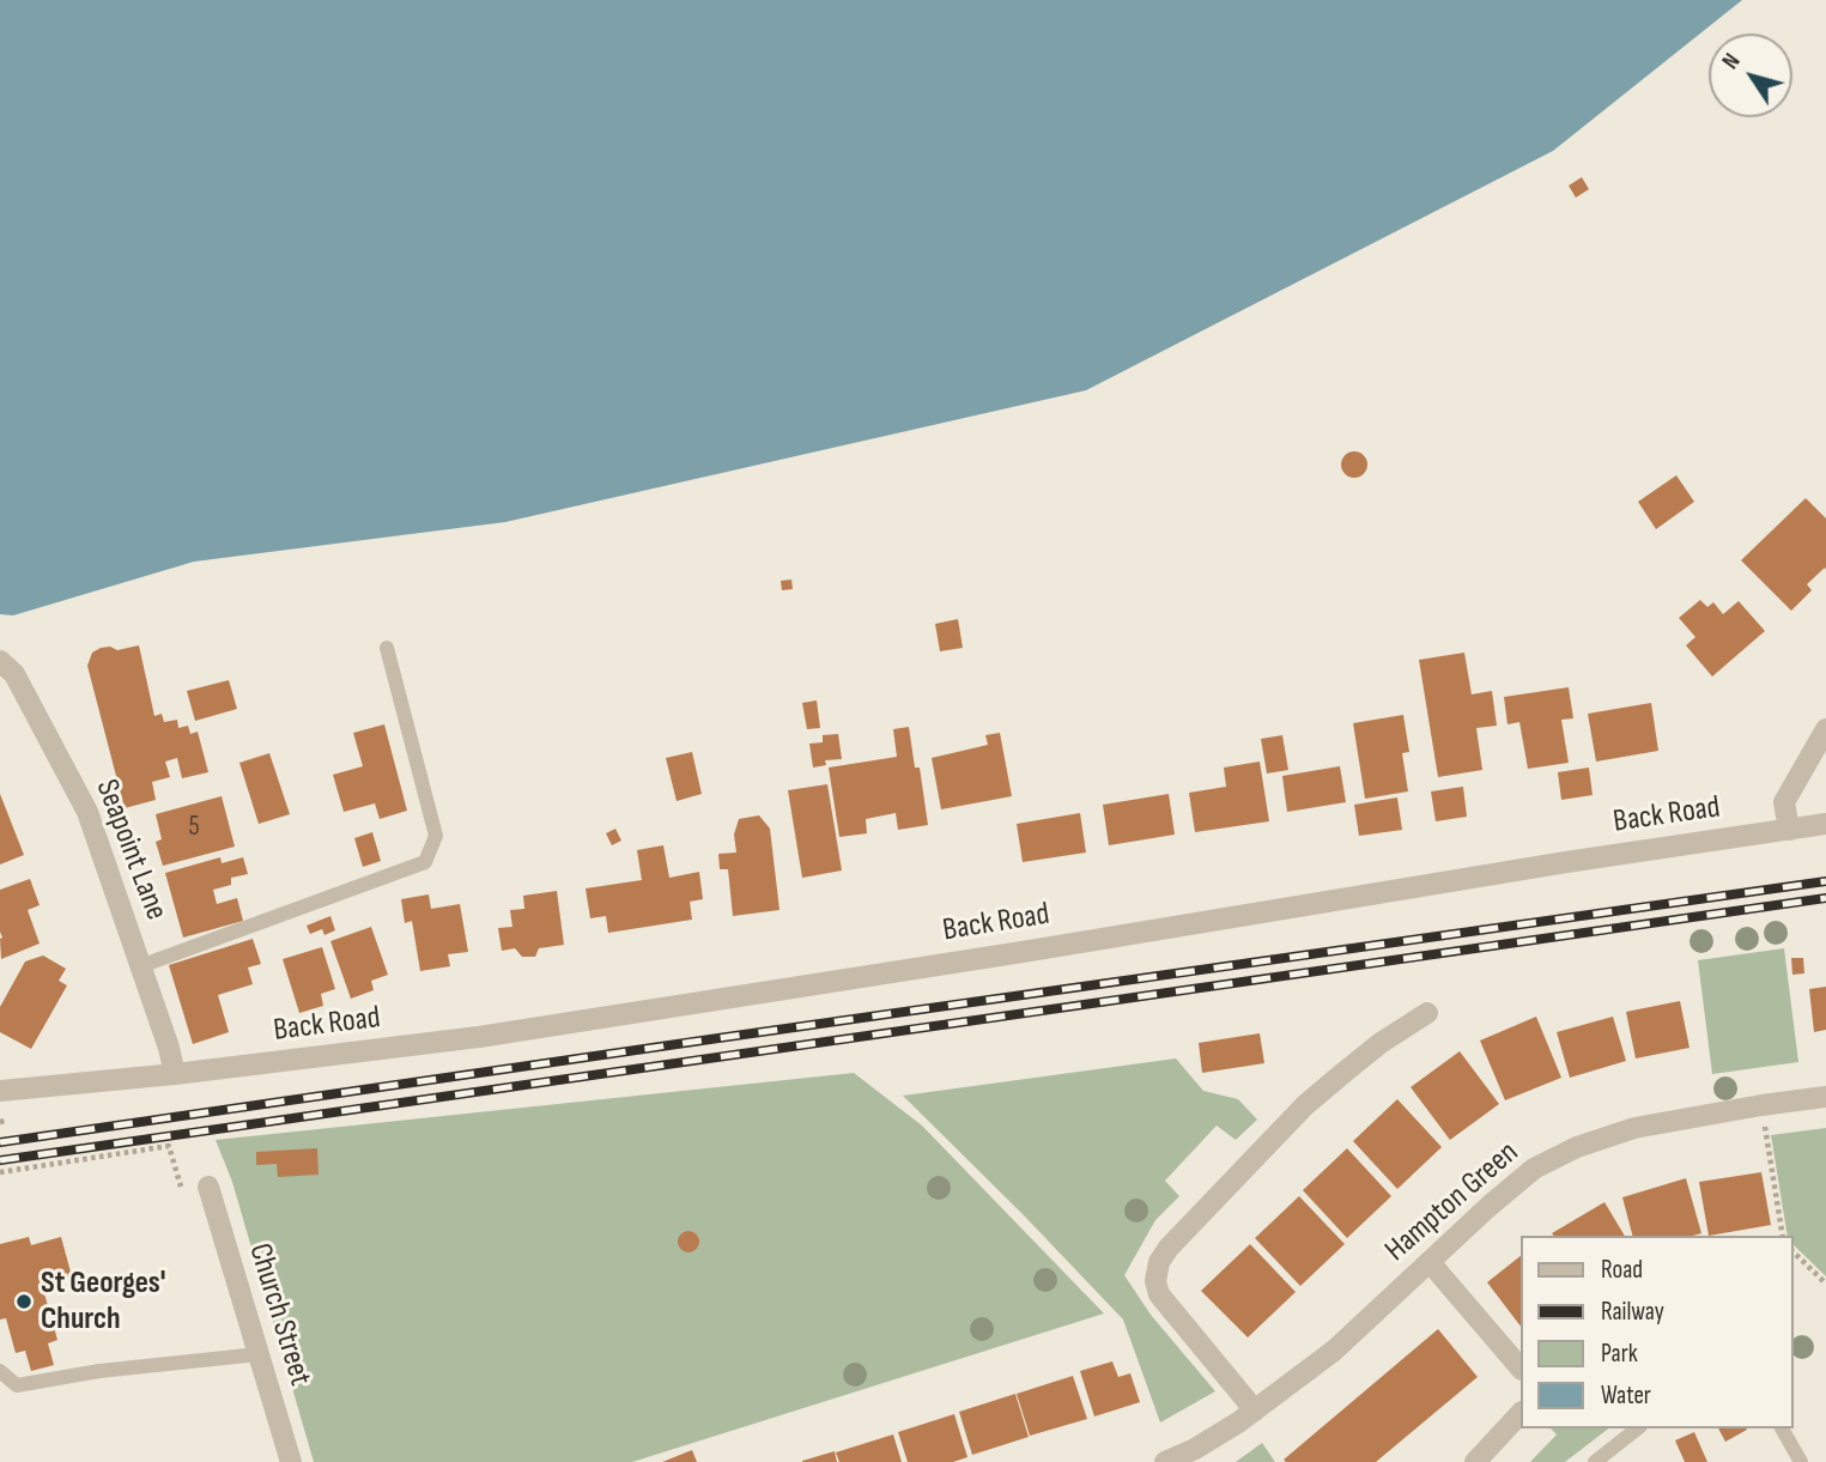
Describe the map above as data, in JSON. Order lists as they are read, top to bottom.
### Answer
{
  "streets": {
    "street": [
      "Back Road",
      "Seapoint Lane",
      "Hampton Green",
      "Church Street"
    ]
  },
  "crossings": [
    ["Back Road", "Seapoint Lane"]
  ],
  "places": ["St Georges' Church"],
  "house_numbers": ["5"],
  "legend": [
    "Road",
    "Railway",
    "Park",
    "Water"
  ],
  "north": "top left"
}
